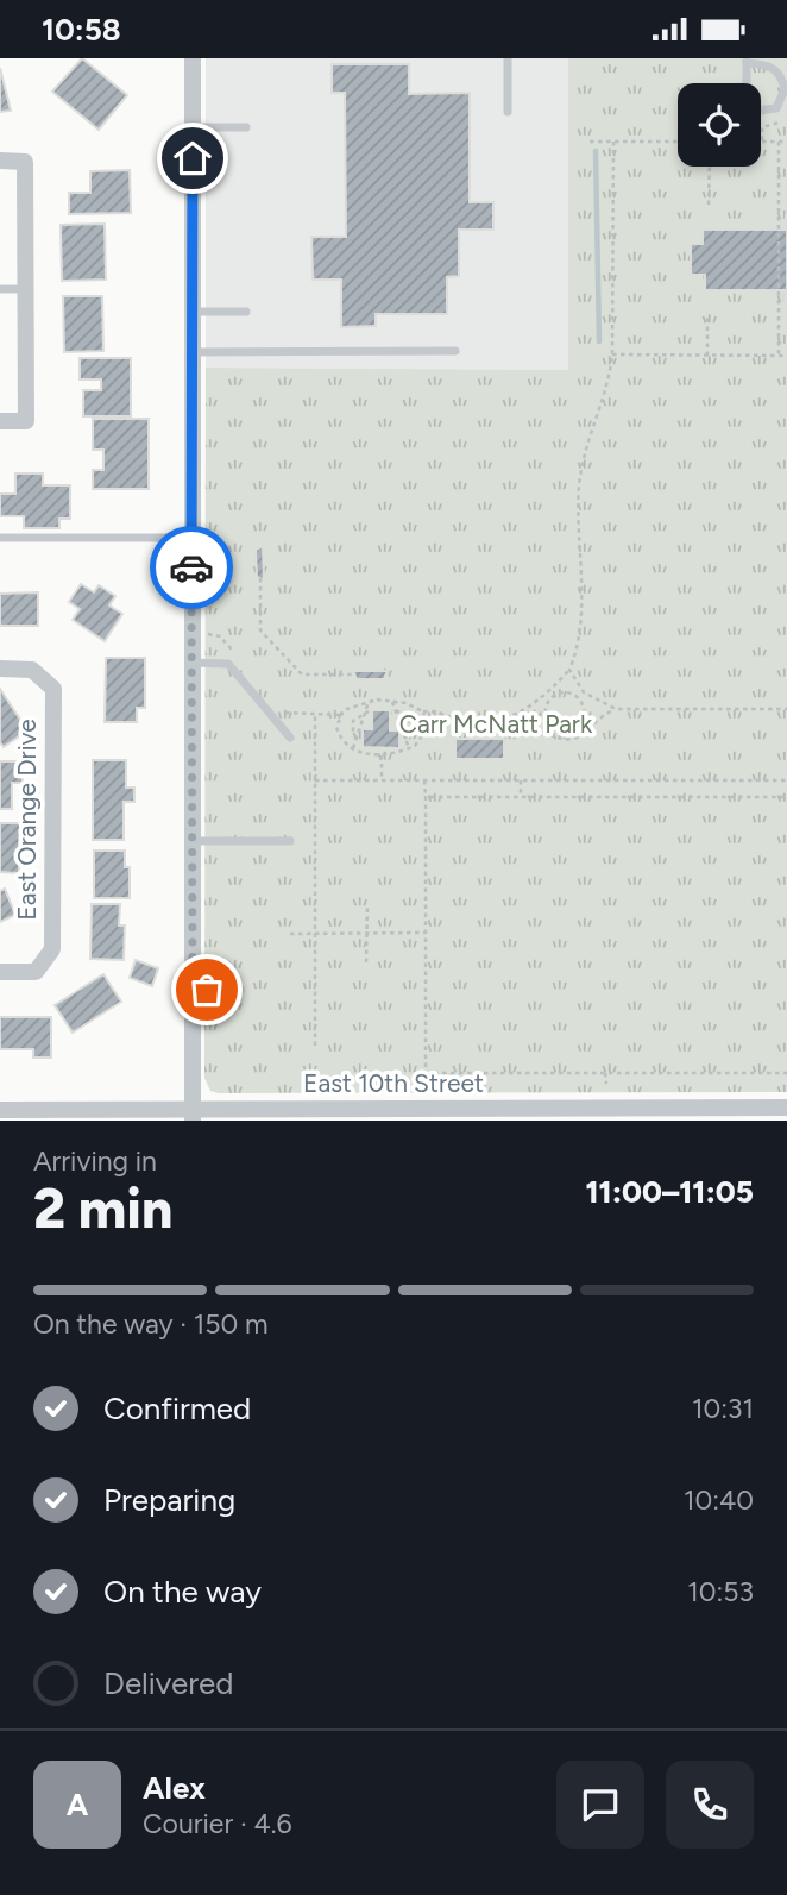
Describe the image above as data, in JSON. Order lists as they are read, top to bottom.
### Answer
{
  "streets": {
    "street": ["East Orange Drive", "East 10th Street"]
  },
  "parks": ["Carr McNatt Park"],
  "page": {
    "status": "10:58",
    "heading": ["2 min", "Arriving in", "11:00–11:05"],
    "panel": ["Alex", "Courier · 4.6"],
    "bar": "On the way · 150 m",
    "list": [
      ["Confirmed", "10:31"],
      ["Preparing", "10:40"],
      ["On the way", "10:53"],
      "Delivered"
    ],
    "round": "A"
  }
}
